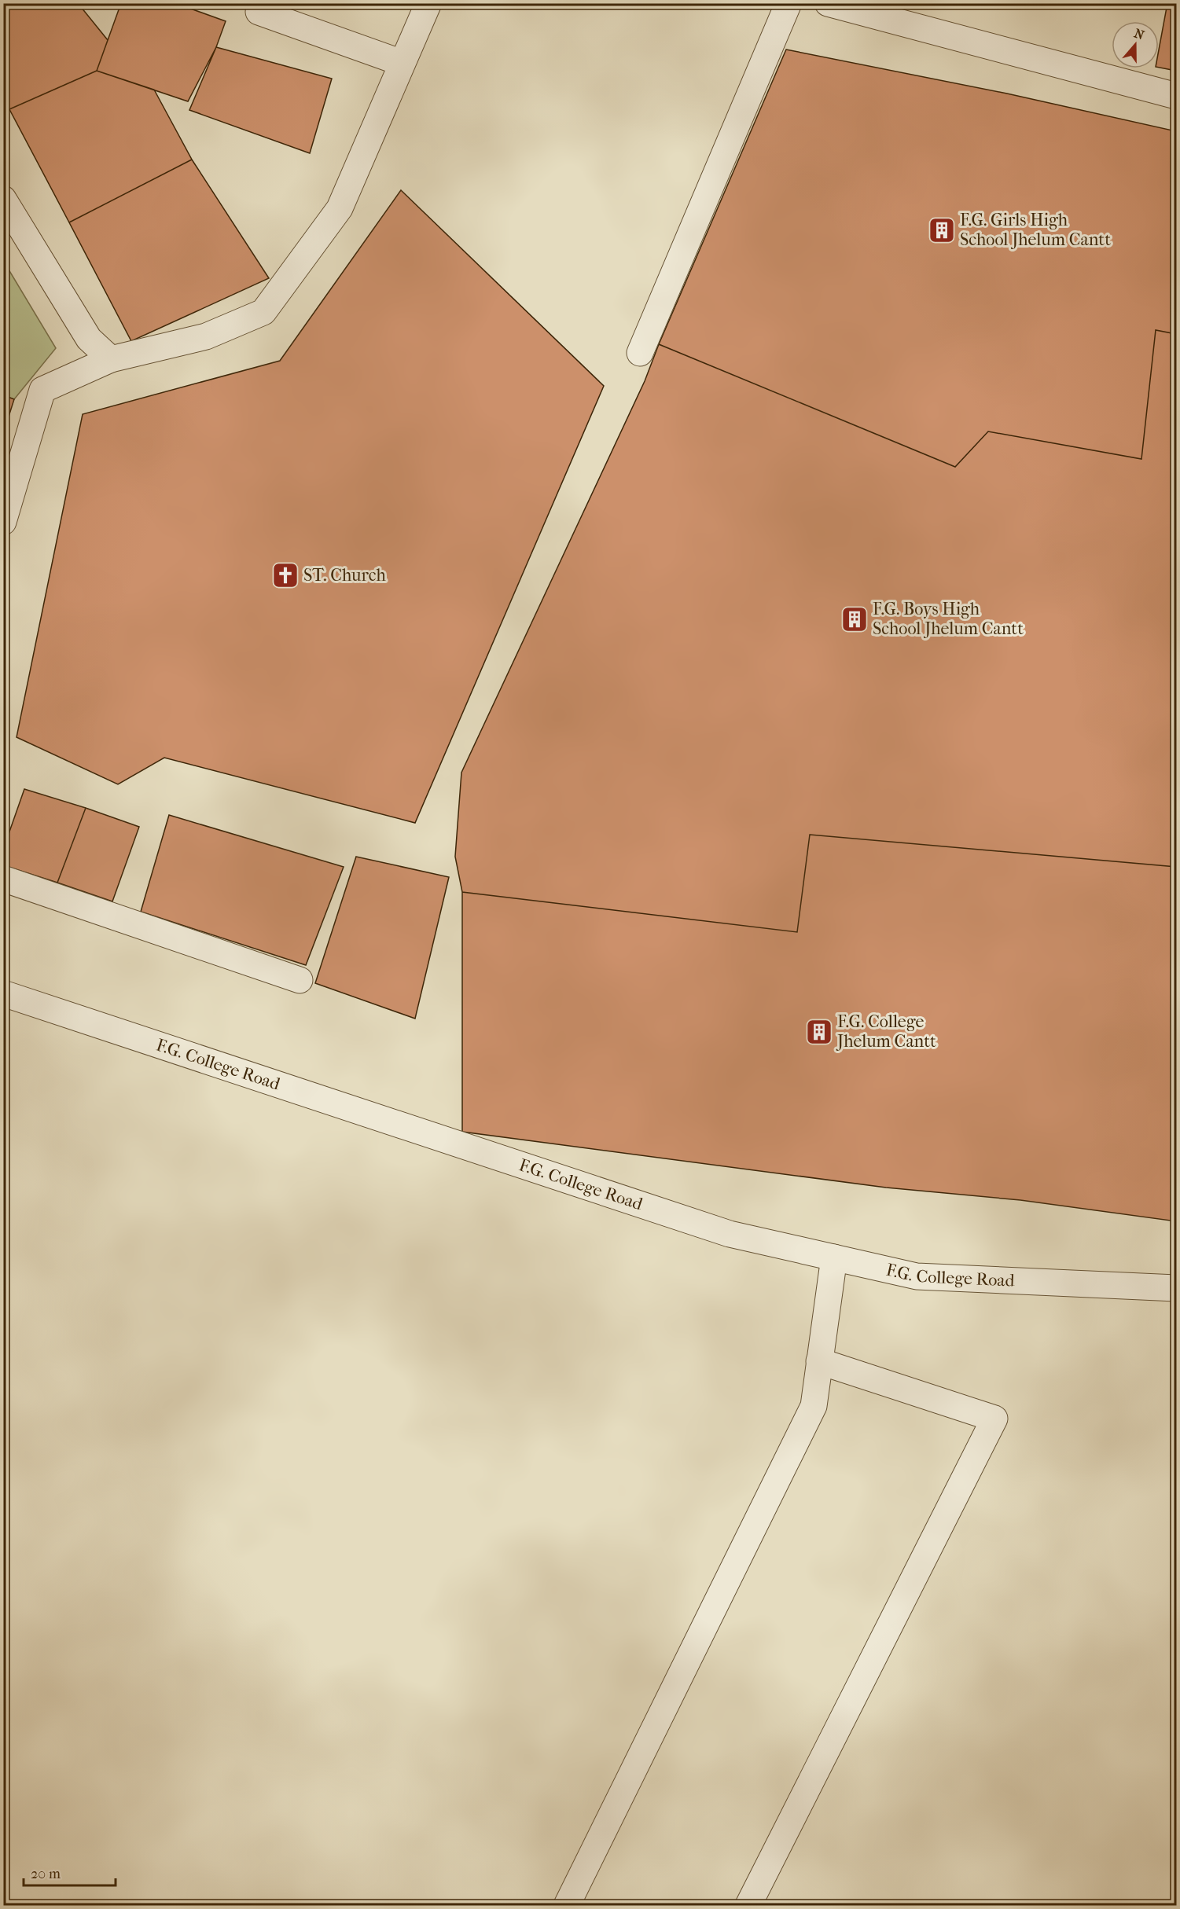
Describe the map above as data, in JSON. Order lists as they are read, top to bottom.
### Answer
{
  "streets": {
    "street": ["F.G. College Road"]
  },
  "places": {
    "building": ["F.G. Girls High School Jhelum Cantt", "F.G. Boys High School Jhelum Cantt", "F.G. College Jhelum Cantt"],
    "church": ["ST. Church"]
  },
  "scale_bar": "20 m",
  "north": "top"
}
